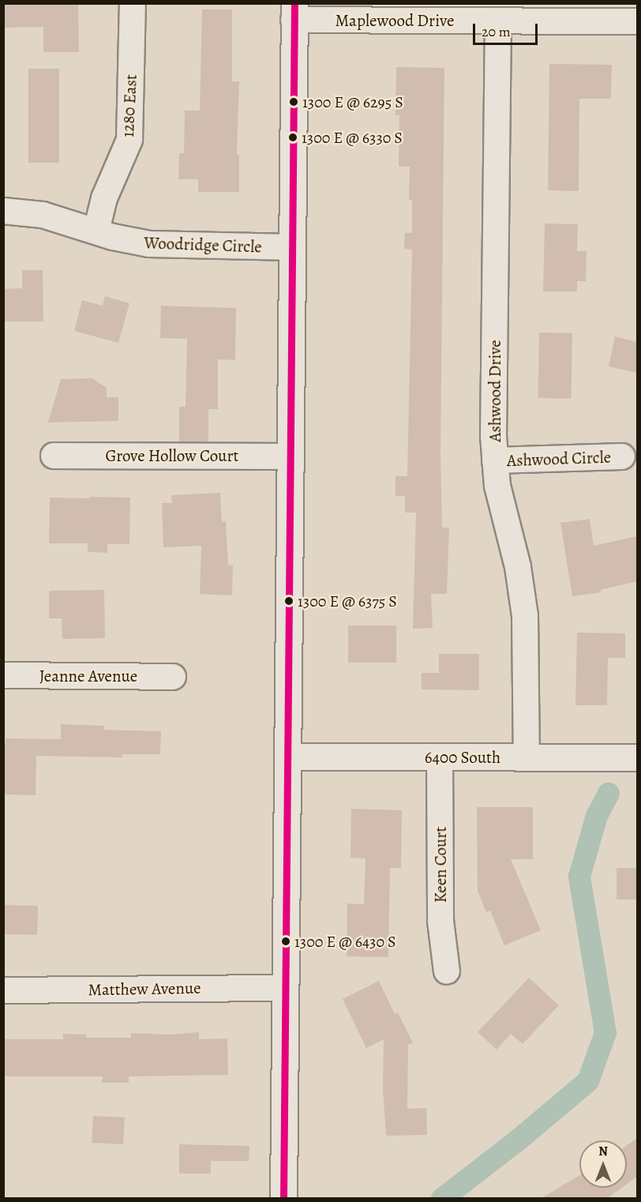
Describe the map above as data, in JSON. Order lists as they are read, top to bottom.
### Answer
{
  "streets": {
    "main road": ["6400 South"],
    "street": [
      "Maplewood Drive",
      "1280 East",
      "Woodridge Circle",
      "Ashwood Drive",
      "Grove Hollow Court",
      "Ashwood Circle",
      "Jeanne Avenue",
      "Keen Court",
      "Matthew Avenue"
    ]
  },
  "crossings": [
    ["Maplewood Drive", "Ashwood Drive"],
    ["1280 East", "Woodridge Circle"],
    ["Ashwood Drive", "Ashwood Circle"],
    ["Ashwood Drive", "6400 South"],
    ["6400 South", "Keen Court"]
  ],
  "places": [
    "1300 E @ 6295 S",
    "1300 E @ 6330 S",
    "1300 E @ 6375 S",
    "1300 E @ 6430 S"
  ],
  "scale_bar": "20 m",
  "north": "top"
}
